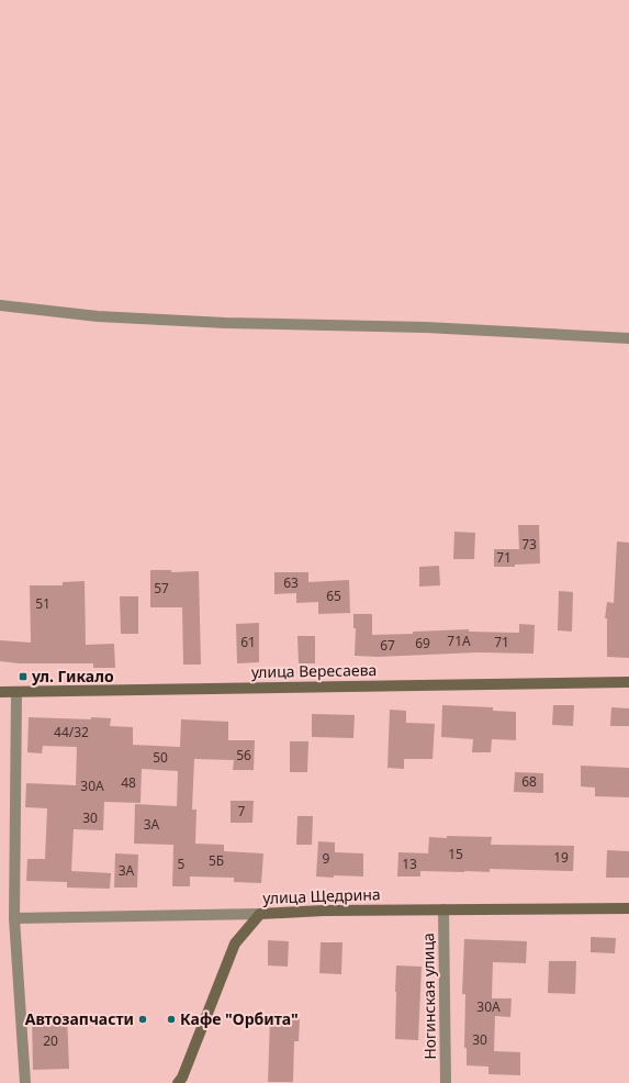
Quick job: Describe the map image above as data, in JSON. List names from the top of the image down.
{
  "streets": {
    "main road": ["улица Вересаева", "улица Щедрина"],
    "street": ["Ногинская улица"]
  },
  "crossings": [
    ["улица Щедрина", "Ногинская улица"]
  ],
  "places": {
    "transit": ["ул. Гикало"],
    "other": ["Автозапчасти", "Кафе \"Орбита\""]
  },
  "house_numbers": [
    "73",
    "71",
    "63",
    "57",
    "65",
    "51",
    "71А",
    "61",
    "71",
    "69",
    "67",
    "44/32",
    "56",
    "50",
    "68",
    "48",
    "30А",
    "7",
    "30",
    "3А",
    "15",
    "19",
    "9",
    "5Б",
    "5",
    "13",
    "3А",
    "30А",
    "30",
    "20"
  ]
}
